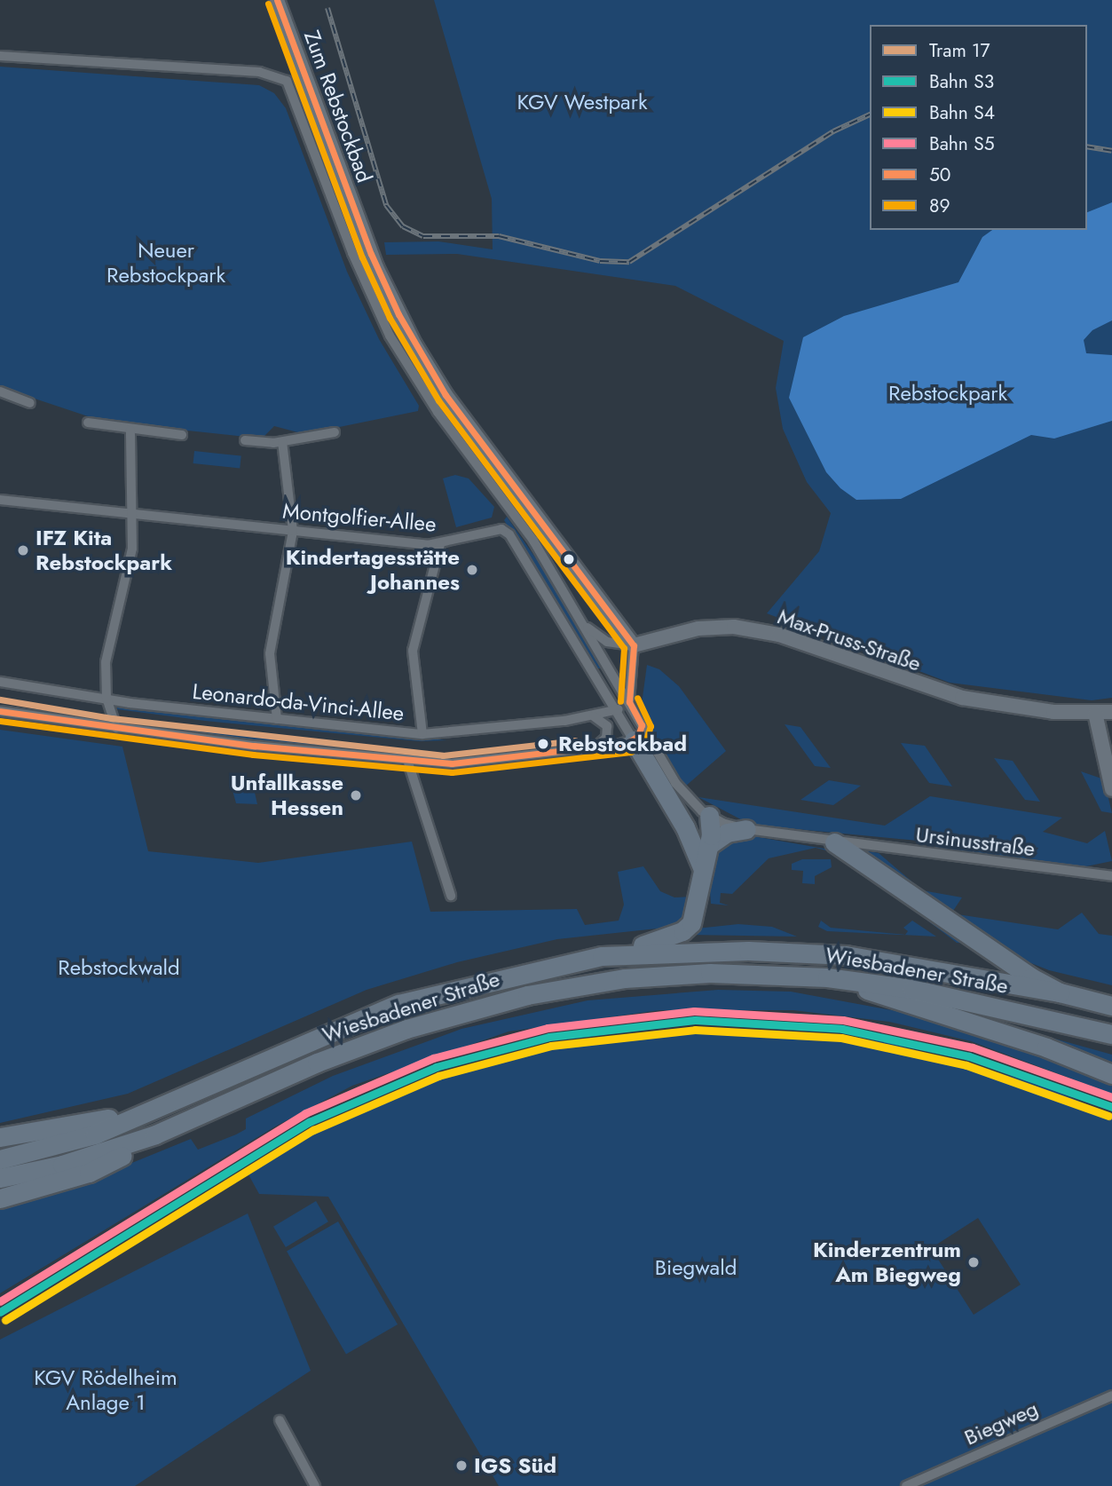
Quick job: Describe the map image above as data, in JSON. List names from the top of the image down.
{
  "streets": {
    "highway": ["Wiesbadener Straße"],
    "main road": ["Zum Rebstockbad", "Max-Pruss-Straße"],
    "street": [
      "Montgolfier-Allee",
      "Leonardo-da-Vinci-Allee",
      "Ursinusstraße",
      "Biegweg"
    ]
  },
  "crossings": [
    ["Zum Rebstockbad", "Max-Pruss-Straße"],
    ["Montgolfier-Allee", "Leonardo-da-Vinci-Allee"]
  ],
  "parks": [
    "KGV Westpark",
    "Neuer Rebstockpark",
    "Rebstockpark",
    "Rebstockwald",
    "Biegwald",
    "KGV Rödelheim Anlage 1"
  ],
  "places": [
    "IFZ Kita Rebstockpark",
    "Kindertagesstätte Johannes",
    "Rebstockbad",
    "Unfallkasse Hessen",
    "Kinderzentrum Am Biegweg",
    "IGS Süd"
  ],
  "lines": [
    "transit line 50",
    "transit line 89",
    "tram line 17",
    "rail line S5",
    "rail line S3",
    "rail line S4"
  ],
  "legend": [
    "Tram 17",
    "Bahn S3",
    "Bahn S4",
    "Bahn S5",
    "50",
    "89"
  ]
}
